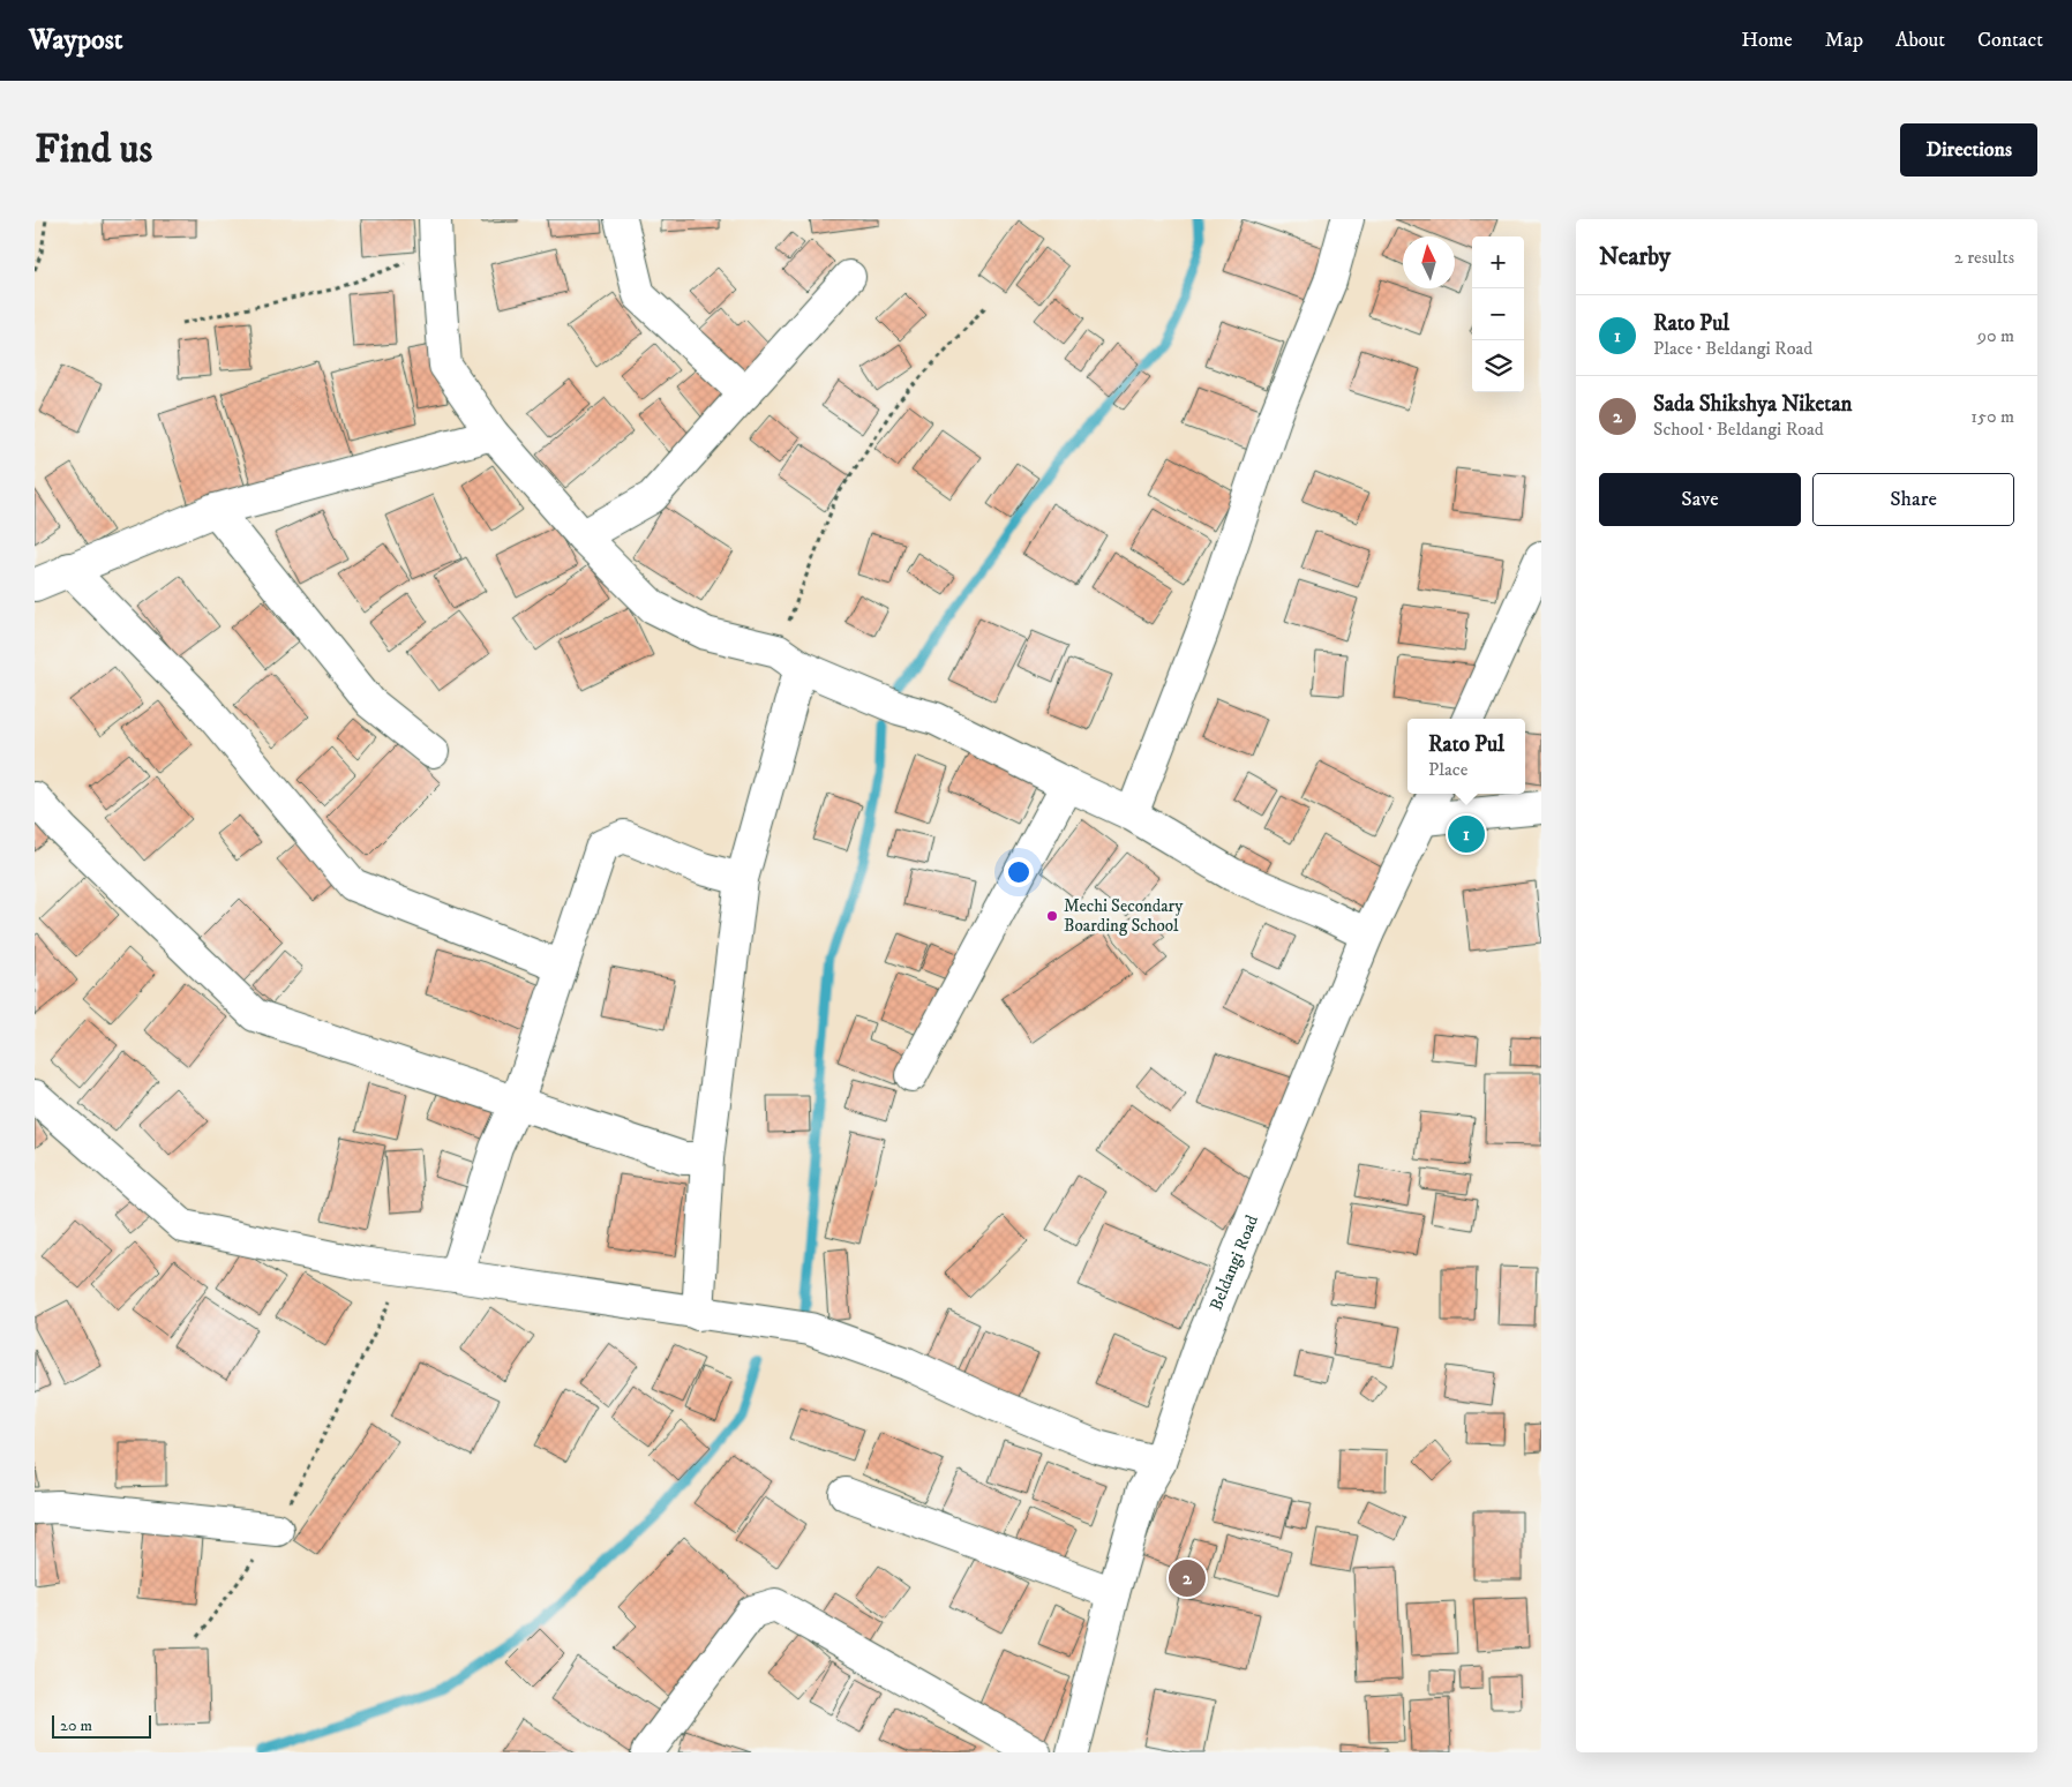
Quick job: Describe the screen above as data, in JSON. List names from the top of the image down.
{
  "streets": {
    "street": ["Beldangi Road"]
  },
  "places": ["Mechi Secondary Boarding School"],
  "scale_bar": "20 m",
  "north": "top",
  "page": {
    "header": "Waypost",
    "nav": [
      "Home",
      "Map",
      "About",
      "Contact"
    ],
    "buttons": [
      "Directions",
      ["Save", "Share"]
    ],
    "title": "Find us",
    "heading": ["Nearby", "2 results"],
    "map_buttons": ["+", "−"],
    "list": [
      {
        "mark": "1",
        "name": "Rato Pul",
        "note": "Place · Beldangi Road",
        "value": "90 m"
      },
      {
        "mark": "2",
        "name": "Sada Shikshya Niketan",
        "note": "School · Beldangi Road",
        "value": "150 m"
      }
    ],
    "popup": ["Rato Pul", "Place"],
    "pins": ["1", "2"],
    "scale": "20 m"
  }
}
